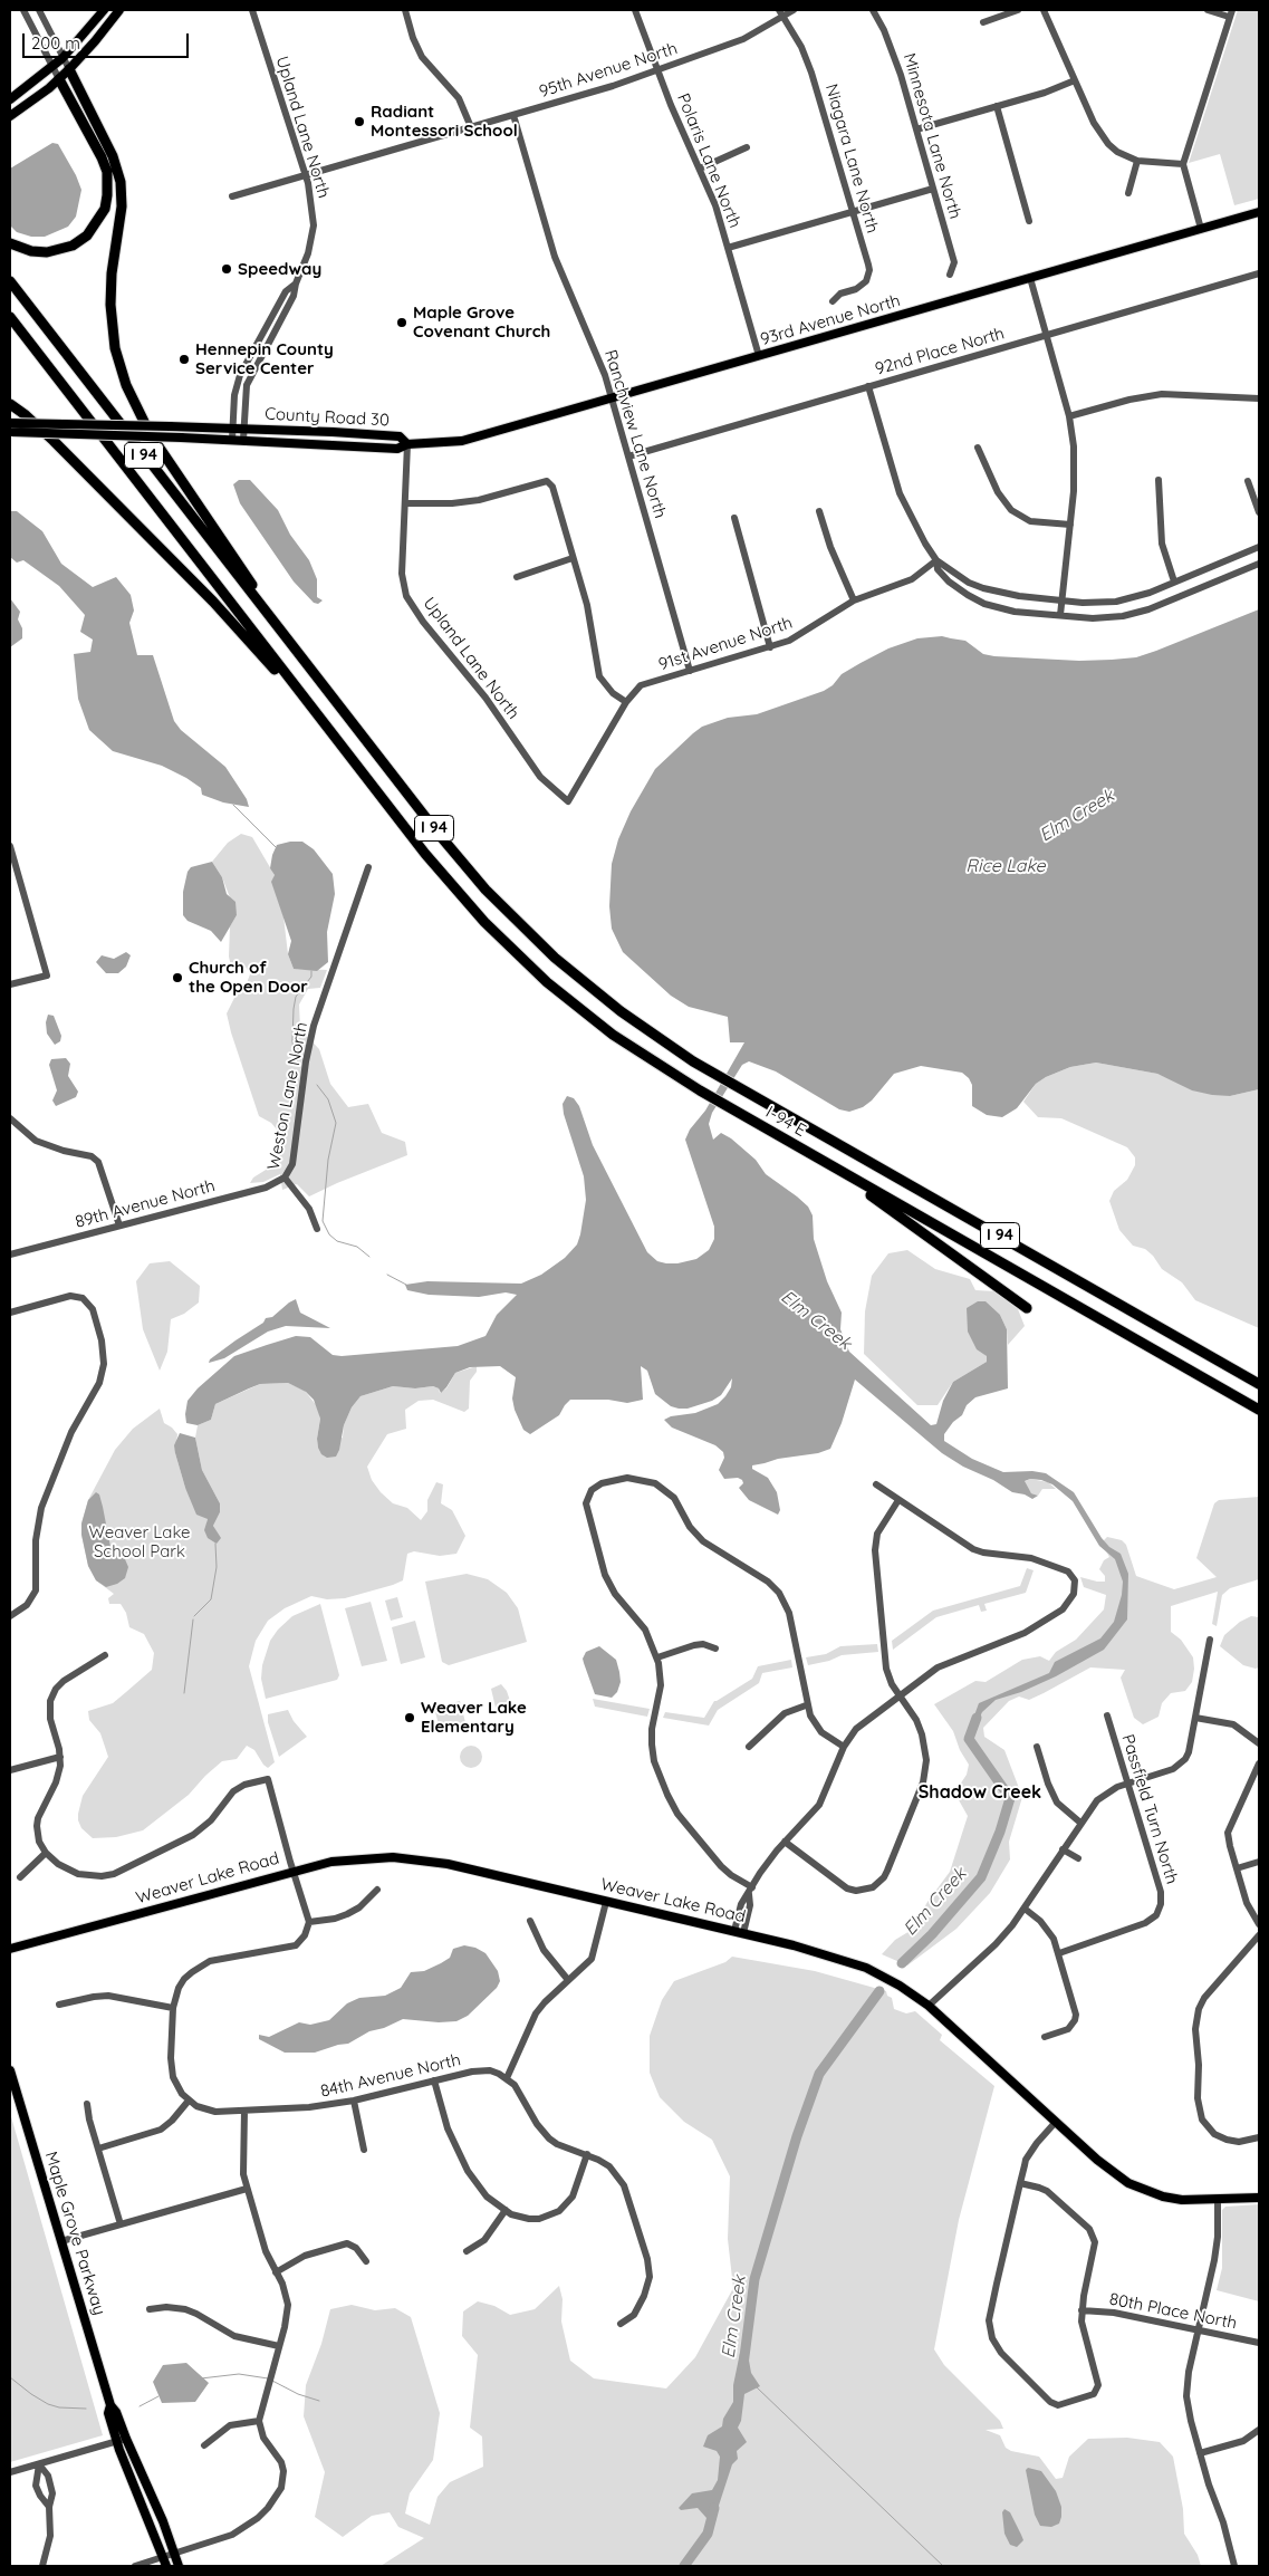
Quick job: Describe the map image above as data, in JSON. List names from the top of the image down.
{
  "streets": {
    "highway": ["I 94", "I-94 E"],
    "main road": [
      "93rd Avenue North",
      "County Road 30",
      "Weaver Lake Road",
      "Maple Grove Parkway"
    ],
    "street": [
      "95th Avenue North",
      "Upland Lane North",
      "Minnesota Lane North",
      "Niagara Lane North",
      "Polaris Lane North",
      "92nd Place North",
      "Ranchview Lane North",
      "91st Avenue North",
      "Weston Lane North",
      "89th Avenue North",
      "Passfield Turn North",
      "84th Avenue North",
      "80th Place North"
    ]
  },
  "crossings": [
    ["95th Avenue North", "Upland Lane North"],
    ["95th Avenue North", "Niagara Lane North"],
    ["95th Avenue North", "Polaris Lane North"],
    ["95th Avenue North", "Ranchview Lane North"],
    ["Upland Lane North", "93rd Avenue North"],
    ["Upland Lane North", "County Road 30"],
    ["Upland Lane North", "91st Avenue North"],
    ["Polaris Lane North", "93rd Avenue North"],
    ["93rd Avenue North", "County Road 30"],
    ["93rd Avenue North", "Ranchview Lane North"],
    ["92nd Place North", "Ranchview Lane North"],
    ["Ranchview Lane North", "91st Avenue North"],
    ["I 94", "I-94 E"],
    ["Weston Lane North", "89th Avenue North"]
  ],
  "districts": ["Shadow Creek"],
  "water": ["Elm Creek", "Rice Lake"],
  "parks": ["Weaver Lake School Park"],
  "places": [
    "Radiant Montessori School",
    "Speedway",
    "Maple Grove Covenant Church",
    "Hennepin County Service Center",
    "Church of the Open Door",
    "Weaver Lake Elementary"
  ],
  "scale_bar": "200 m"
}
